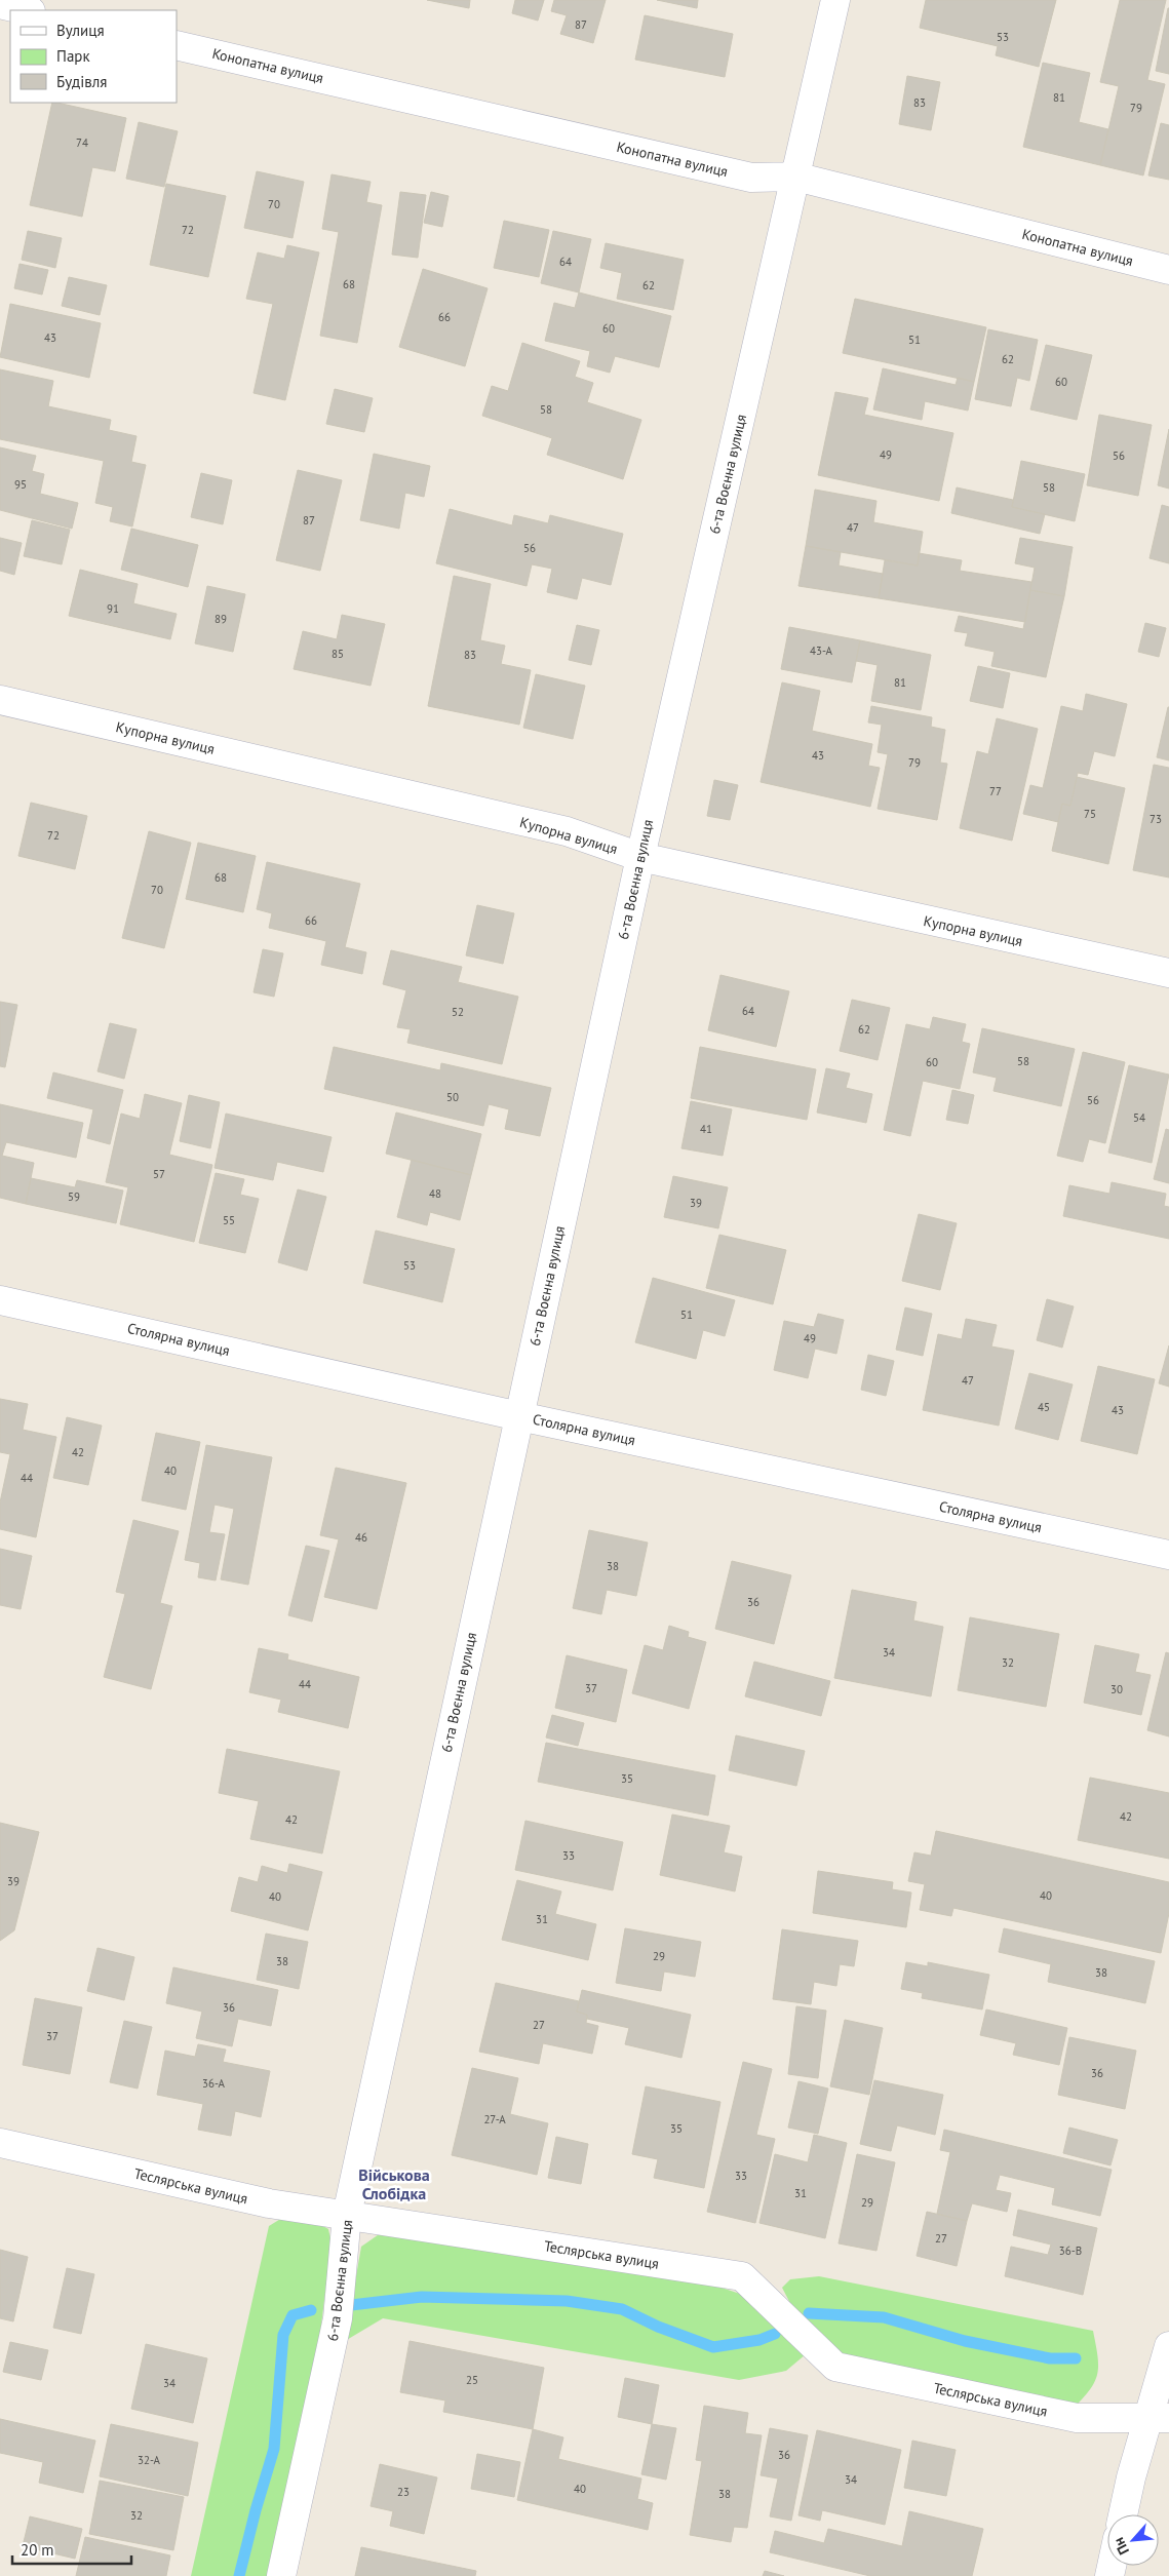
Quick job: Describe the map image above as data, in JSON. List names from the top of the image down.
{
  "streets": {
    "street": [
      "Конопатна вулиця",
      "6-та Воєнна вулиця",
      "Купорна вулиця",
      "Столярна вулиця",
      "Теслярська вулиця"
    ]
  },
  "crossings": [
    ["Конопатна вулиця", "6-та Воєнна вулиця"],
    ["6-та Воєнна вулиця", "Купорна вулиця"],
    ["6-та Воєнна вулиця", "Столярна вулиця"],
    ["6-та Воєнна вулиця", "Теслярська вулиця"]
  ],
  "districts": ["Військова Слобідка"],
  "house_numbers": [
    "87",
    "53",
    "81",
    "83",
    "79",
    "74",
    "70",
    "72",
    "64",
    "68",
    "62",
    "66",
    "60",
    "43",
    "51",
    "62",
    "60",
    "58",
    "49",
    "56",
    "95",
    "58",
    "87",
    "47",
    "56",
    "91",
    "89",
    "43-А",
    "85",
    "83",
    "81",
    "43",
    "79",
    "77",
    "75",
    "73",
    "72",
    "68",
    "70",
    "66",
    "64",
    "52",
    "62",
    "58",
    "60",
    "50",
    "56",
    "54",
    "41",
    "57",
    "48",
    "59",
    "39",
    "55",
    "53",
    "51",
    "49",
    "47",
    "45",
    "43",
    "42",
    "40",
    "44",
    "46",
    "38",
    "36",
    "34",
    "32",
    "44",
    "37",
    "30",
    "35",
    "42",
    "42",
    "33",
    "39",
    "40",
    "40",
    "31",
    "29",
    "38",
    "38",
    "36",
    "27",
    "37",
    "36",
    "36-А",
    "27-А",
    "35",
    "33",
    "31",
    "29",
    "27",
    "36-В",
    "25",
    "34",
    "36",
    "32-А",
    "34",
    "40",
    "23",
    "38",
    "32"
  ],
  "legend": ["Вулиця", "Парк", "Будівля"],
  "scale_bar": "20 m",
  "north": "bottom left"
}
